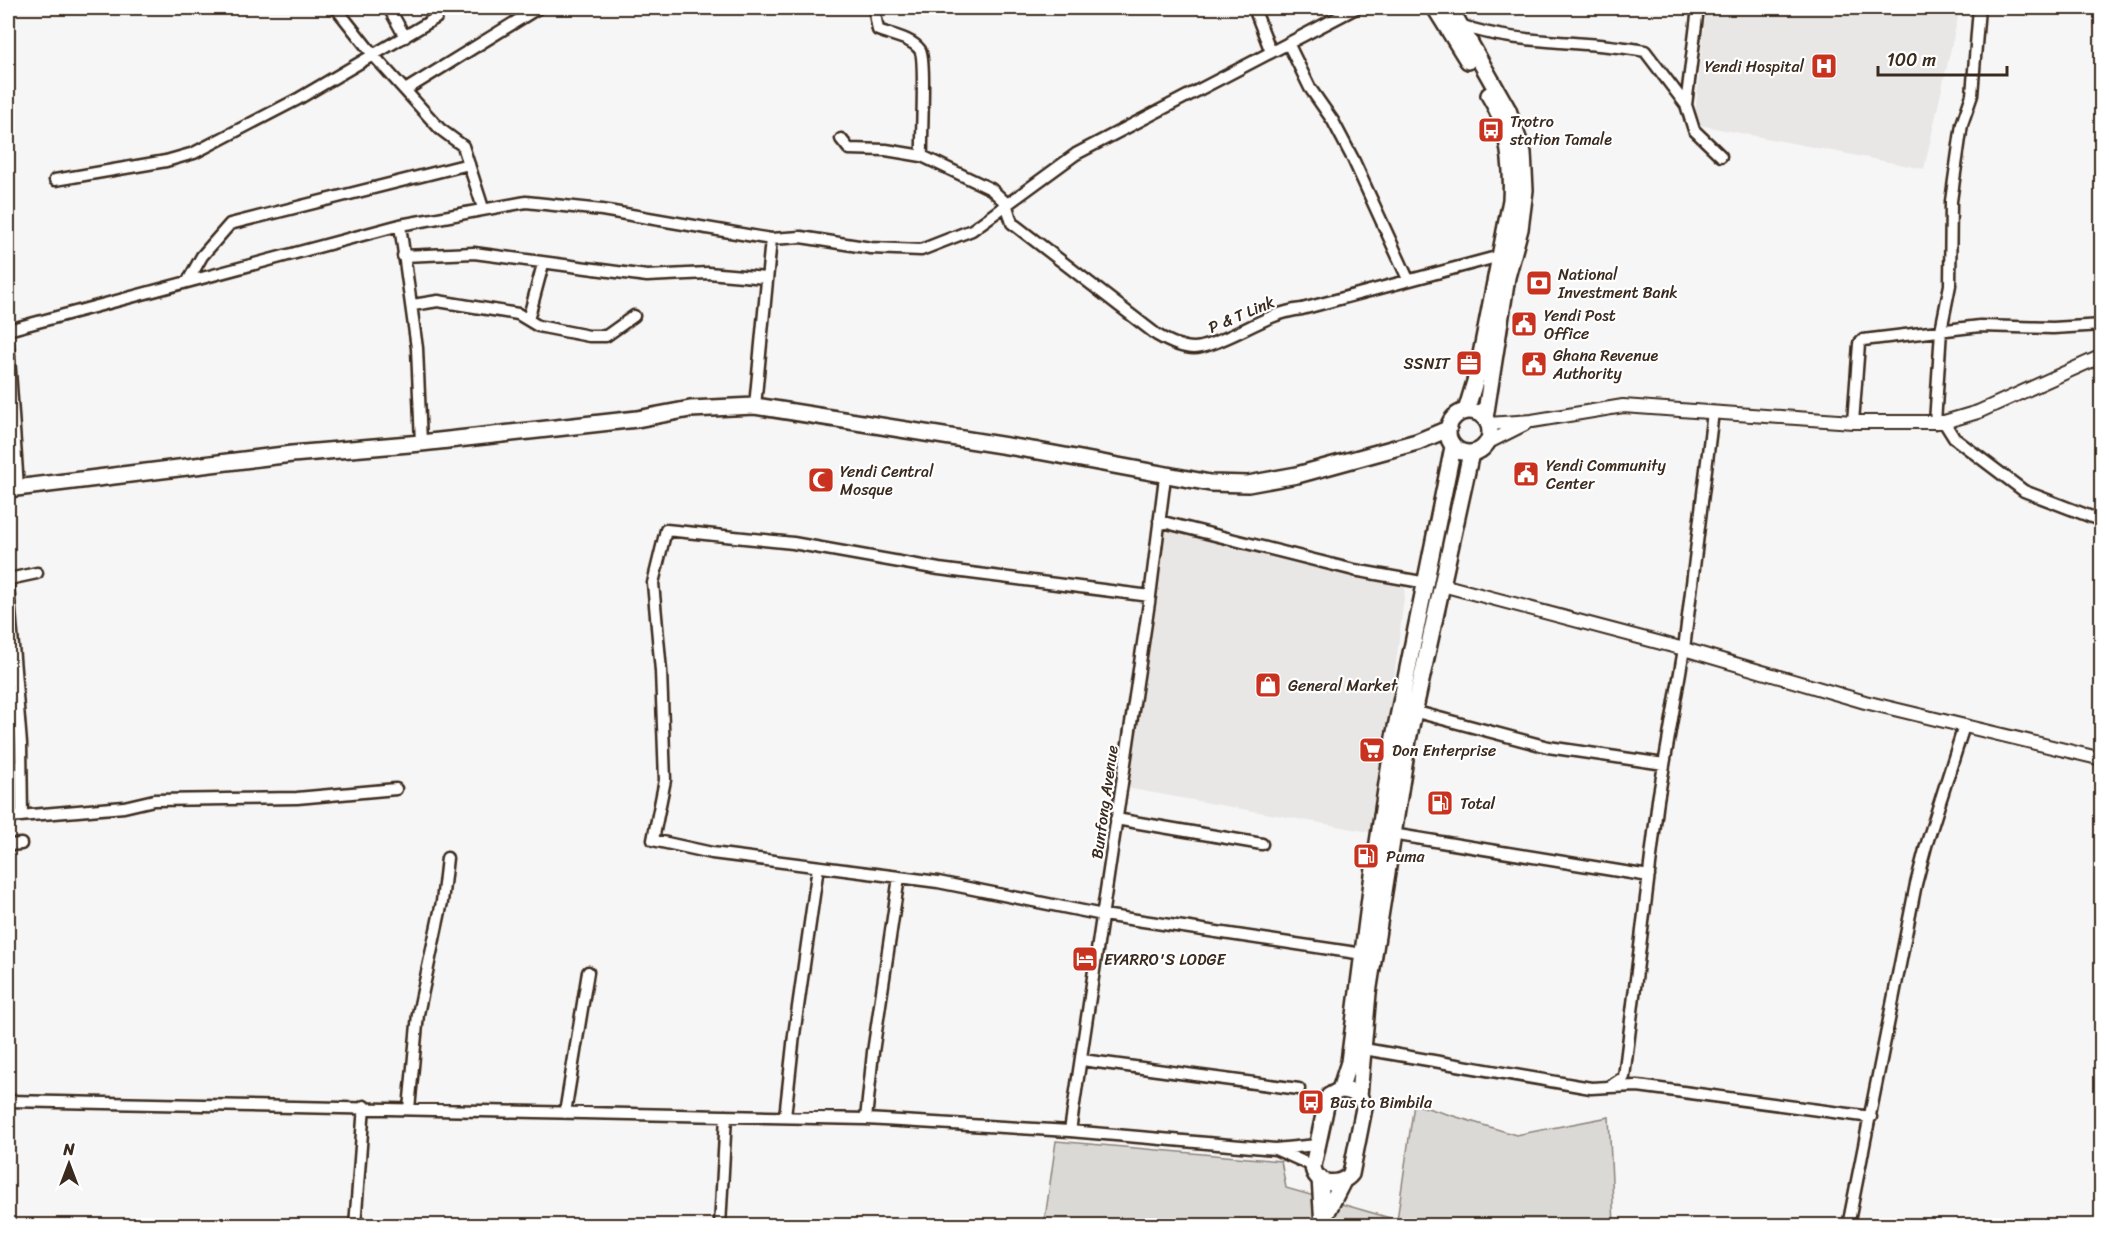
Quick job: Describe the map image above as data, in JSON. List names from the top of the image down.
{
  "streets": {
    "street": ["P & T Link", "Bunfong Avenue"]
  },
  "places": {
    "hospital": ["Yendi Hospital"],
    "bus stop": ["Trotro station Tamale", "Bus to Bimbila"],
    "bank": ["National Investment Bank"],
    "public building": ["Yendi Post Office", "Ghana Revenue Authority", "Yendi Community Center"],
    "office": ["SSNIT"],
    "mosque": ["Yendi Central Mosque"],
    "shop": ["General Market"],
    "supermarket": ["Don Enterprise"],
    "fuel station": ["Total", "Puma"],
    "hotel": ["EYARRO'S LODGE"]
  },
  "scale_bar": "100 m",
  "north": "top"
}
